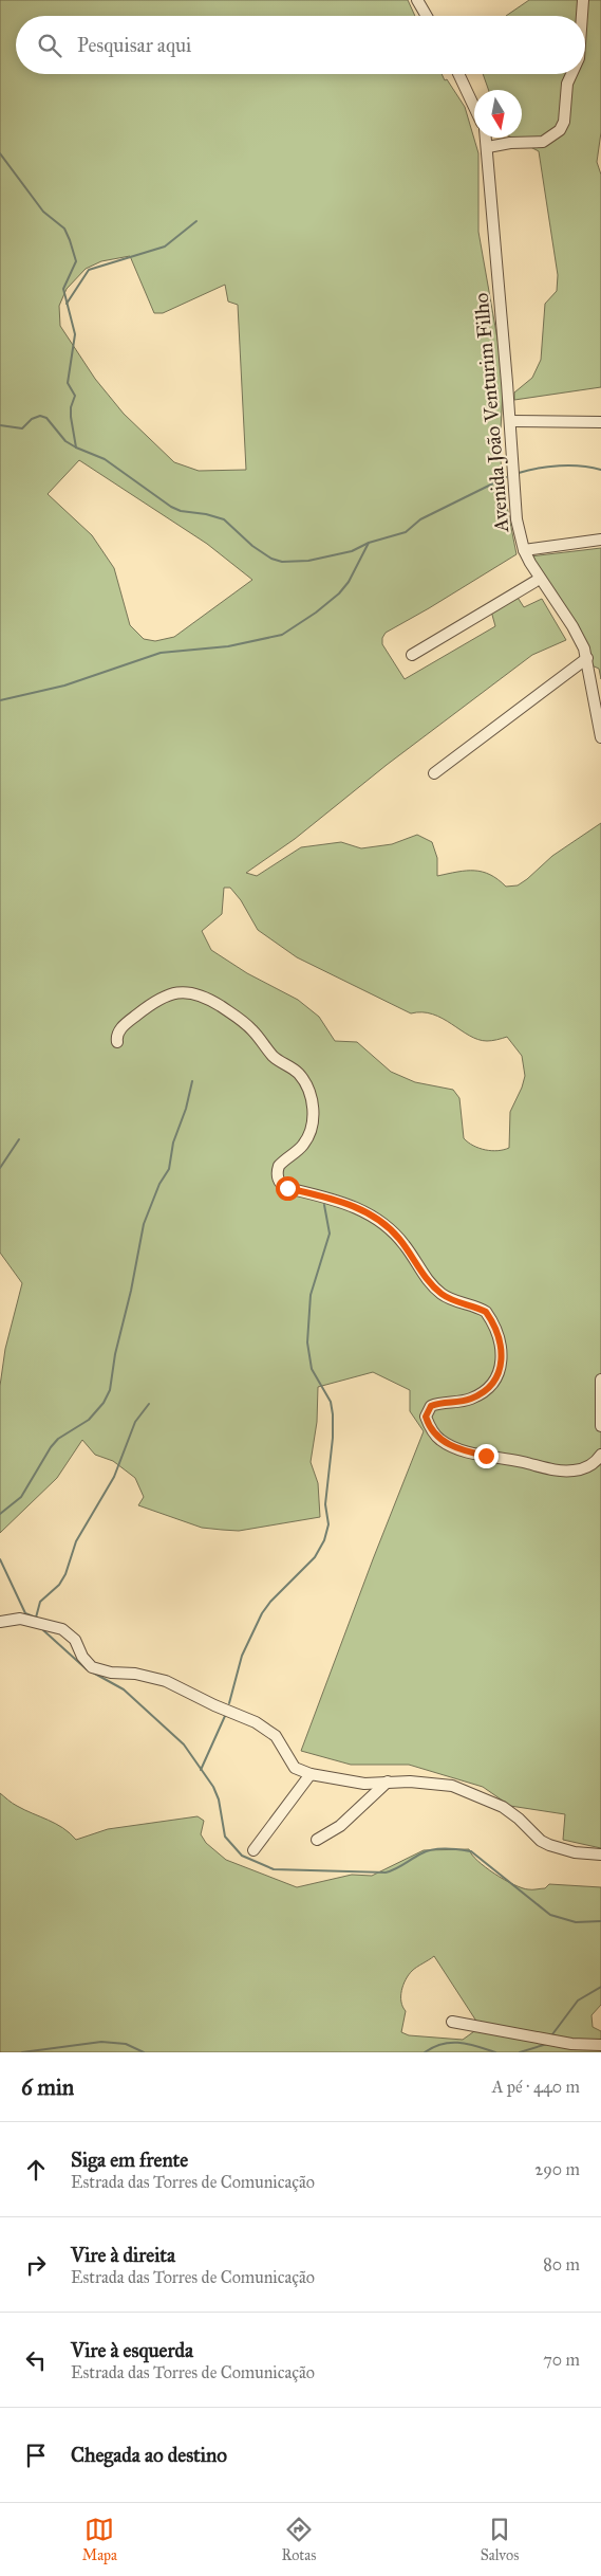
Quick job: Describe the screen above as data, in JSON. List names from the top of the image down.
{
  "streets": {
    "street": ["Avenida João Venturim Filho"]
  },
  "north": "bottom",
  "page": {
    "search": "Pesquisar aqui",
    "heading": ["6 min", "A pé · 440 m"],
    "list": [
      ["Siga em frente", "Estrada das Torres de Comunicação", "290 m"],
      ["Vire à direita", "Estrada das Torres de Comunicação", "80 m"],
      ["Vire à esquerda", "Estrada das Torres de Comunicação", "70 m"],
      "Chegada ao destino"
    ],
    "nav": ["Mapa", "Rotas", "Salvos"]
  }
}
